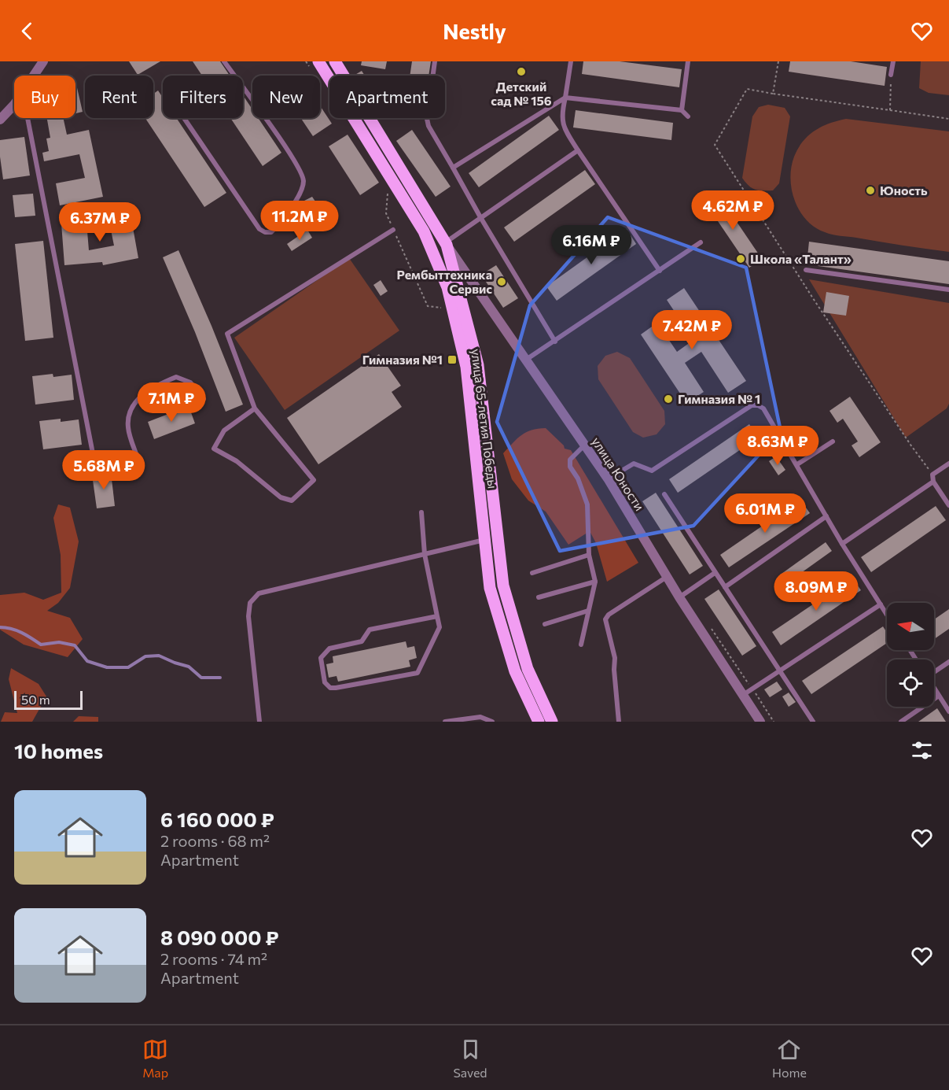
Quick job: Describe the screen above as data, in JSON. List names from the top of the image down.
{
  "streets": {
    "main road": ["улица 65-летия Победы"],
    "street": ["улица Юности"]
  },
  "crossings": [
    ["улица 65-летия Победы", "улица Юности"]
  ],
  "places": {
    "other": [
      "Детский сад № 156",
      "Юность",
      "Школа «Талант»",
      "Рембыттехника Сервис",
      "Гимназия № 1"
    ],
    "transit": ["Гимназия №1"]
  },
  "scale_bar": "50 m",
  "north": "left",
  "page": {
    "header": "Nestly",
    "chip": [
      "Buy",
      "Rent",
      "Filters",
      "New",
      "Apartment"
    ],
    "price": [
      "4.62M ₽",
      "11.2M ₽",
      "6.37M ₽",
      "6.16M ₽",
      "7.42M ₽",
      "7.1M ₽",
      "8.63M ₽",
      "5.68M ₽",
      "6.01M ₽",
      "8.09M ₽"
    ],
    "scale": "50 m",
    "heading": "10 homes",
    "list": [
      {
        "name": "6 160 000 ₽",
        "note": "2 rooms · 68 m² · Apartment"
      },
      {
        "name": "8 090 000 ₽",
        "note": "2 rooms · 74 m² · Apartment"
      }
    ],
    "tabs": ["Map", "Saved", "Home"]
  }
}
